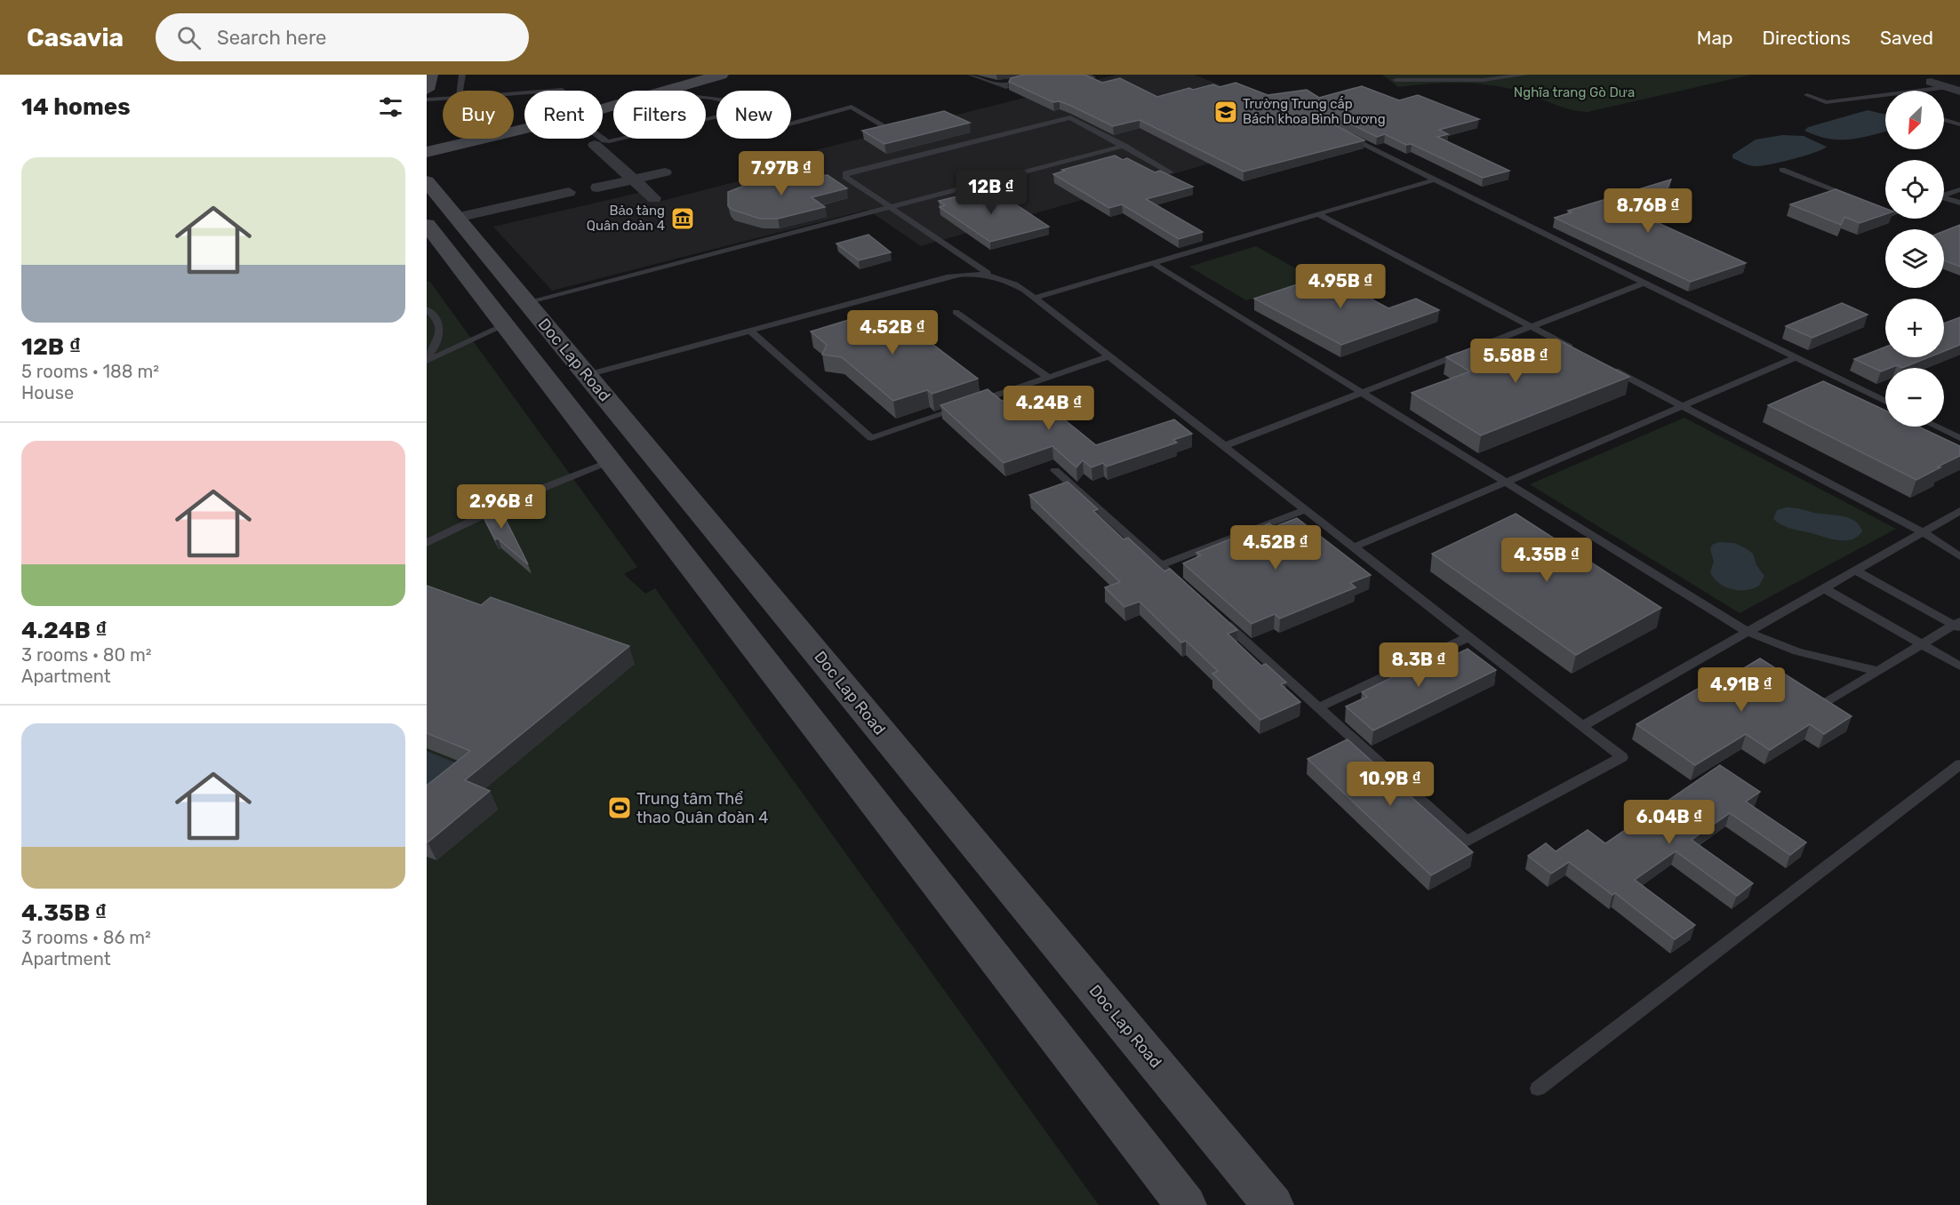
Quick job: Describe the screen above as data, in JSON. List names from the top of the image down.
{
  "streets": {
    "main road": ["Doc Lap Road"]
  },
  "parks": ["Nghĩa trang Gò Dưa"],
  "places": {
    "school or university": ["Trường Trung cấp Bách khoa Bình Dương"],
    "museum": ["Bảo tàng Quân đoàn 4"],
    "sports": ["Trung tâm Thể thao Quân đoàn 4"]
  },
  "north": "bottom left",
  "page": {
    "header": "Casavia",
    "search": "Search here",
    "nav": ["Map", "Directions", "Saved"],
    "heading": "14 homes",
    "map_buttons": ["+", "−"],
    "chip": [
      "Buy",
      "Rent",
      "Filters",
      "New"
    ],
    "list": [
      {
        "name": "12B ₫",
        "note": "5 rooms · 188 m² · House"
      },
      {
        "name": "4.24B ₫",
        "note": "3 rooms · 80 m² · Apartment"
      },
      {
        "name": "4.35B ₫",
        "note": "3 rooms · 86 m² · Apartment"
      }
    ],
    "price": [
      "7.97B ₫",
      "12B ₫",
      "8.76B ₫",
      "4.95B ₫",
      "4.52B ₫",
      "5.58B ₫",
      "4.24B ₫",
      "2.96B ₫",
      "4.52B ₫",
      "4.35B ₫",
      "8.3B ₫",
      "4.91B ₫",
      "10.9B ₫",
      "6.04B ₫"
    ]
  }
}
